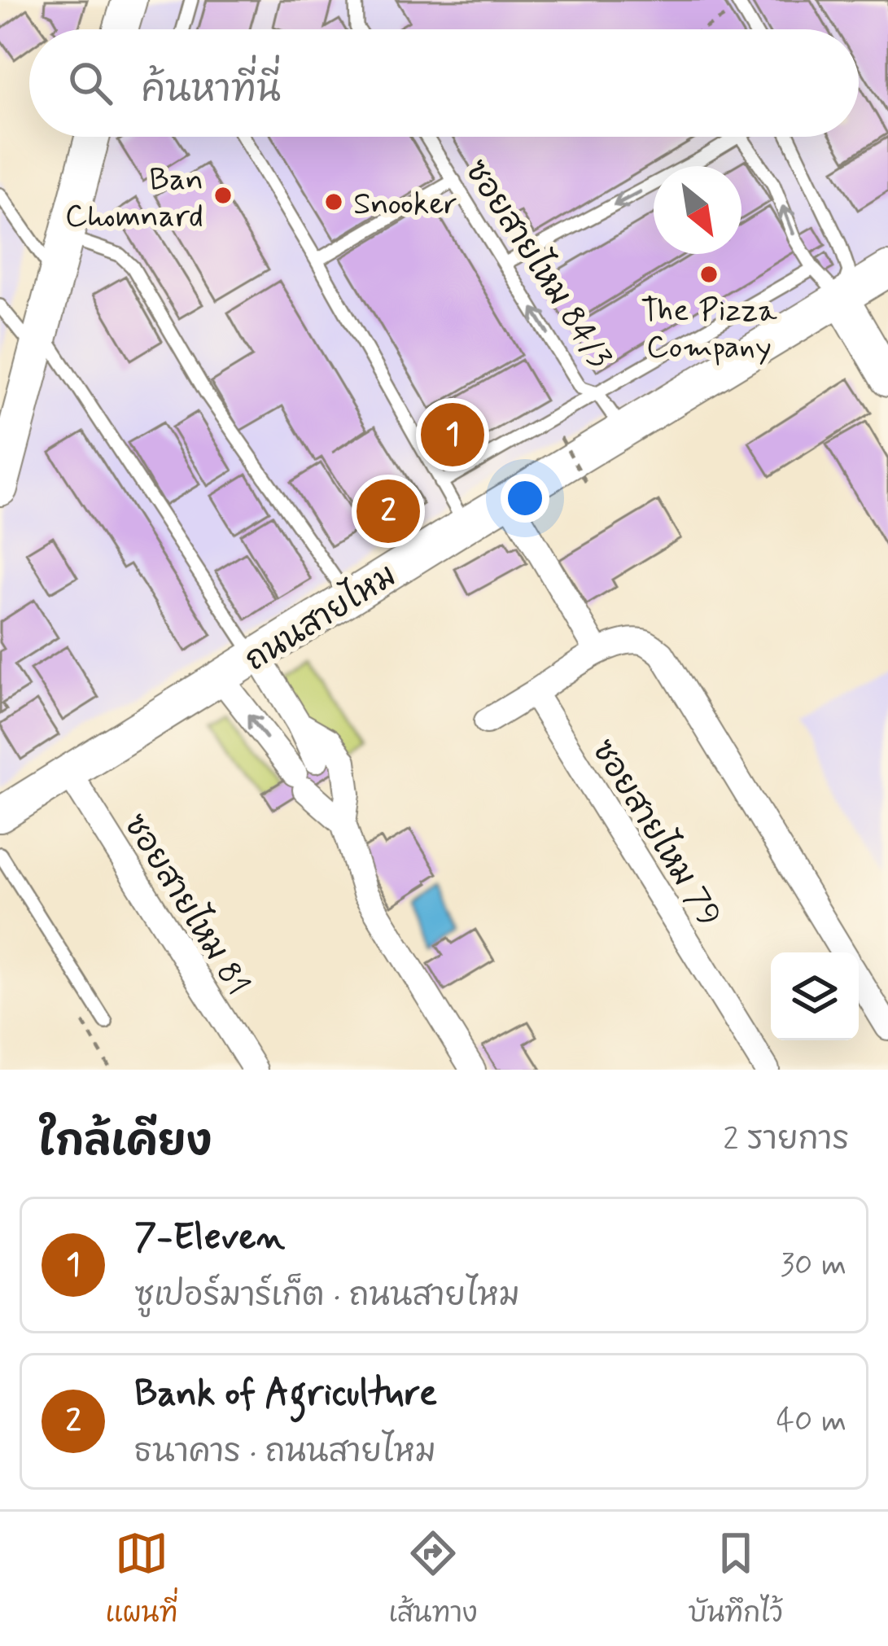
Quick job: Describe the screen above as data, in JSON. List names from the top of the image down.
{
  "streets": {
    "main road": ["ถนนสายไหม"],
    "street": ["ซอยสายไหม 79", "ซอยสายไหม 81"],
    "lane": ["ซอยสายไหม 84/3"]
  },
  "crossings": [
    ["ซอยสายไหม 84/3", "ถนนสายไหม"],
    ["ถนนสายไหม", "ซอยสายไหม 81"]
  ],
  "one_way": ["ซอยสายไหม 84/3"],
  "places": ["Ban Chomnard", "Snooker", "The Pizza Company"],
  "north": "bottom right",
  "page": {
    "search": "ค้นหาที่นี่",
    "pins": ["1", "2"],
    "heading": ["ใกล้เคียง", "2 รายการ"],
    "list": [
      {
        "mark": "1",
        "name": "7-Eleven",
        "note": "ซูเปอร์มาร์เก็ต · ถนนสายไหม",
        "value": "30 m"
      },
      {
        "mark": "2",
        "name": "Bank of Agriculture",
        "note": "ธนาคาร · ถนนสายไหม",
        "value": "40 m"
      }
    ],
    "nav": ["แผนที่", "เส้นทาง", "บันทึกไว้"]
  }
}
